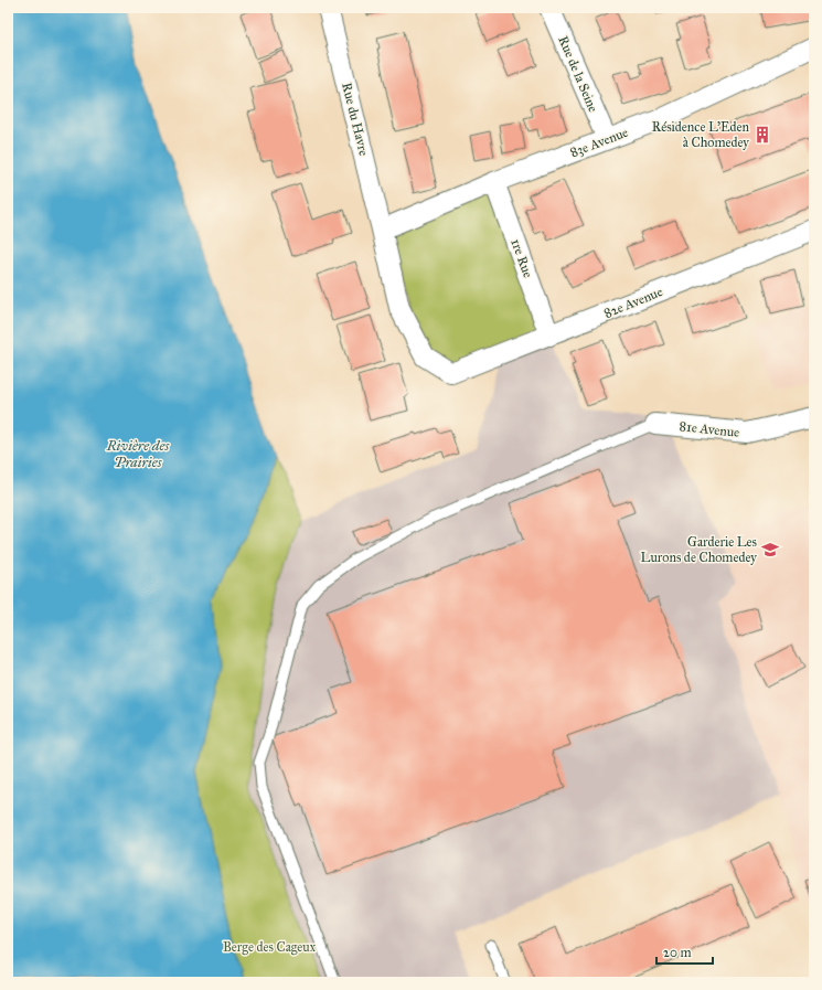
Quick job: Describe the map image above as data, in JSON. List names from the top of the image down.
{
  "streets": {
    "street": [
      "Rue de la Seine",
      "Rue du Havre",
      "83e Avenue",
      "1re Rue",
      "82e Avenue",
      "81e Avenue"
    ]
  },
  "crossings": [
    ["Rue de la Seine", "83e Avenue"],
    ["Rue du Havre", "83e Avenue"],
    ["Rue du Havre", "82e Avenue"],
    ["83e Avenue", "1re Rue"],
    ["1re Rue", "82e Avenue"]
  ],
  "water": ["Rivière des Prairies"],
  "parks": ["Berge des Cageux"],
  "places": {
    "building": ["Résidence L'Eden à Chomedey"],
    "school or university": ["Garderie Les Lurons de Chomedey"]
  },
  "scale_bar": "20 m"
}
